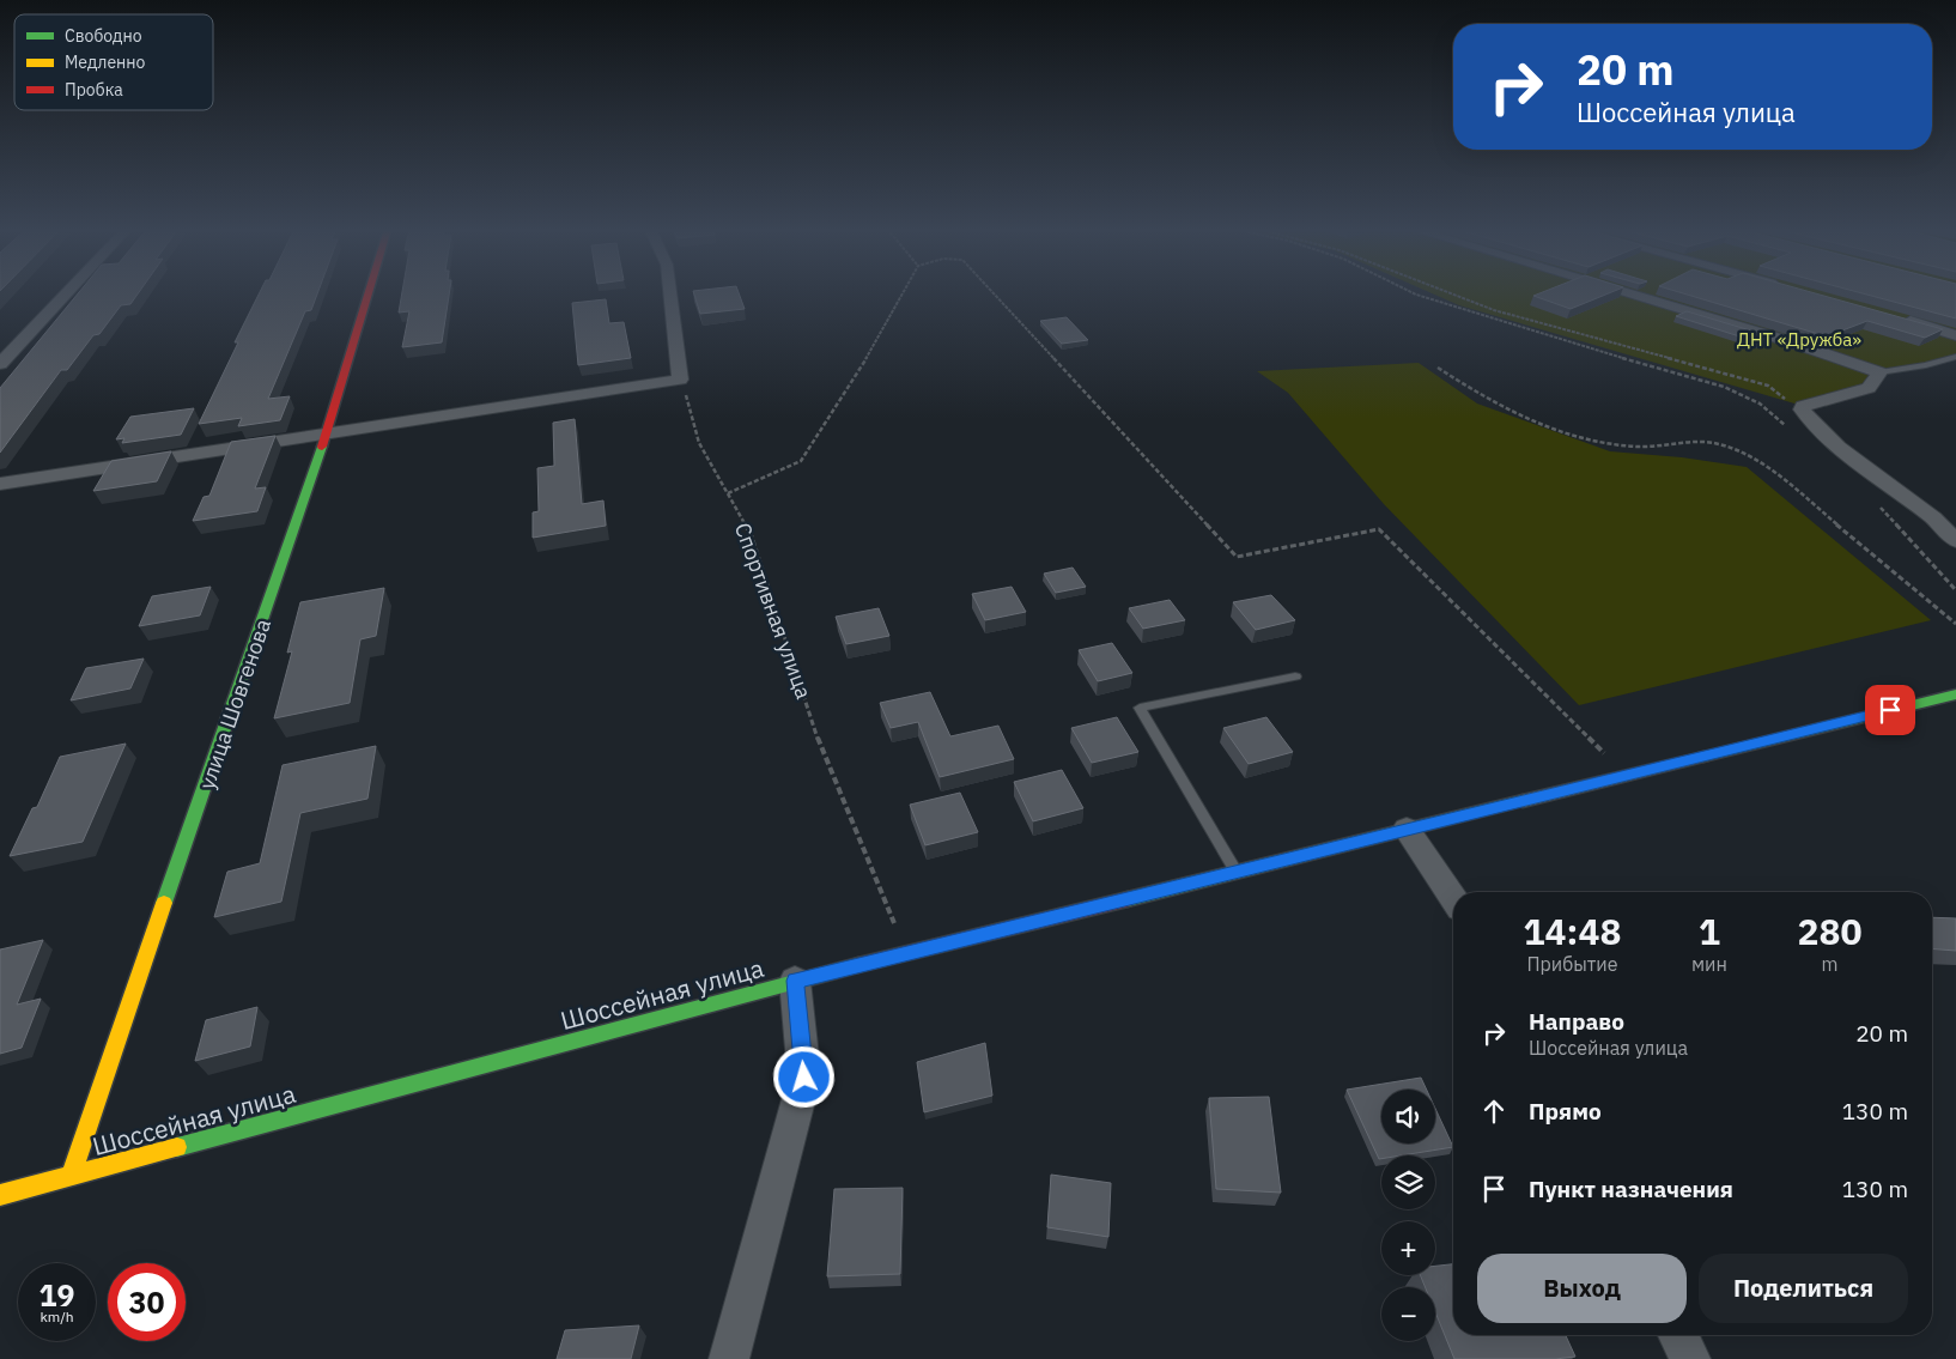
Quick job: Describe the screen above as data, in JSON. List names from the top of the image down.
{
  "streets": {
    "street": ["улица Шовгенова", "Шоссейная улица"],
    "path": ["Спортивная улица"]
  },
  "crossings": [
    ["Спортивная улица", "Шоссейная улица"],
    ["улица Шовгенова", "Шоссейная улица"]
  ],
  "parks": ["ДНТ «Дружба»"],
  "legend": ["Свободно", "Медленно", "Пробка"],
  "page": {
    "turn": ["20 m", "Шоссейная улица"],
    "eta": [
      "14:48",
      "Прибытие",
      "1",
      "мин",
      "280",
      "m"
    ],
    "list": [
      {
        "name": "Направо",
        "note": "Шоссейная улица",
        "value": "20 m"
      },
      {
        "name": "Прямо",
        "value": "130 m"
      },
      {
        "name": "Пункт назначения",
        "value": "130 m"
      }
    ],
    "map_buttons": ["+", "−"],
    "buttons": ["Выход", "Поделиться"],
    "speed": "19 km/h",
    "limit": "30"
  }
}
